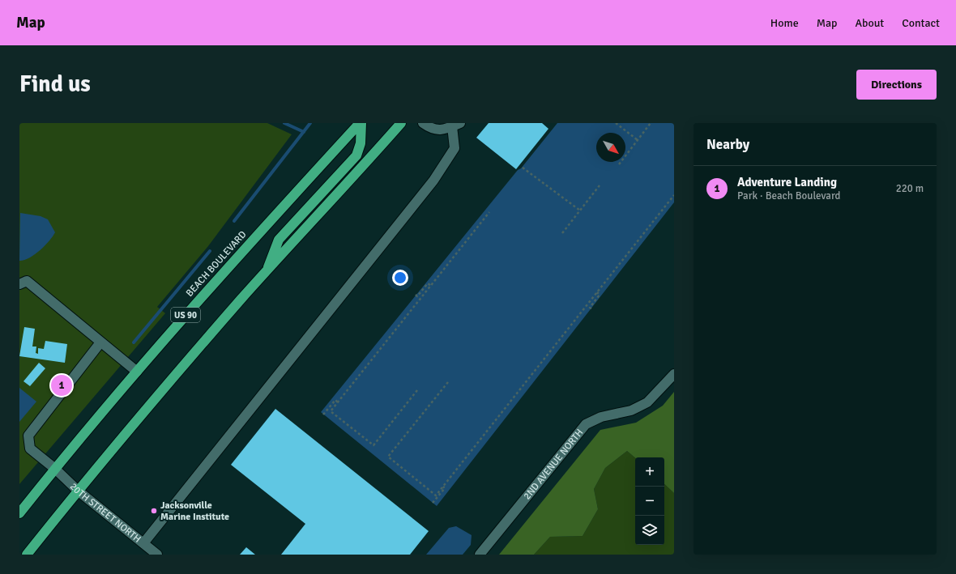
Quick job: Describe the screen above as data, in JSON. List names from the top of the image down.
{
  "streets": {
    "highway": ["BEACH BOULEVARD", "US 90"],
    "street": ["2ND AVENUE NORTH", "20TH STREET NORTH"]
  },
  "crossings": [
    ["BEACH BOULEVARD", "20TH STREET NORTH"]
  ],
  "places": ["Jacksonville Marine Institute"],
  "north": "bottom right",
  "page": {
    "header": "Map",
    "nav": [
      "Home",
      "Map",
      "About",
      "Contact"
    ],
    "buttons": "Directions",
    "title": "Find us",
    "heading": "Nearby",
    "list": [
      {
        "mark": "1",
        "name": "Adventure Landing",
        "note": "Park · Beach Boulevard",
        "value": "220 m"
      }
    ],
    "pins": "1",
    "map_buttons": ["+", "−"]
  }
}
